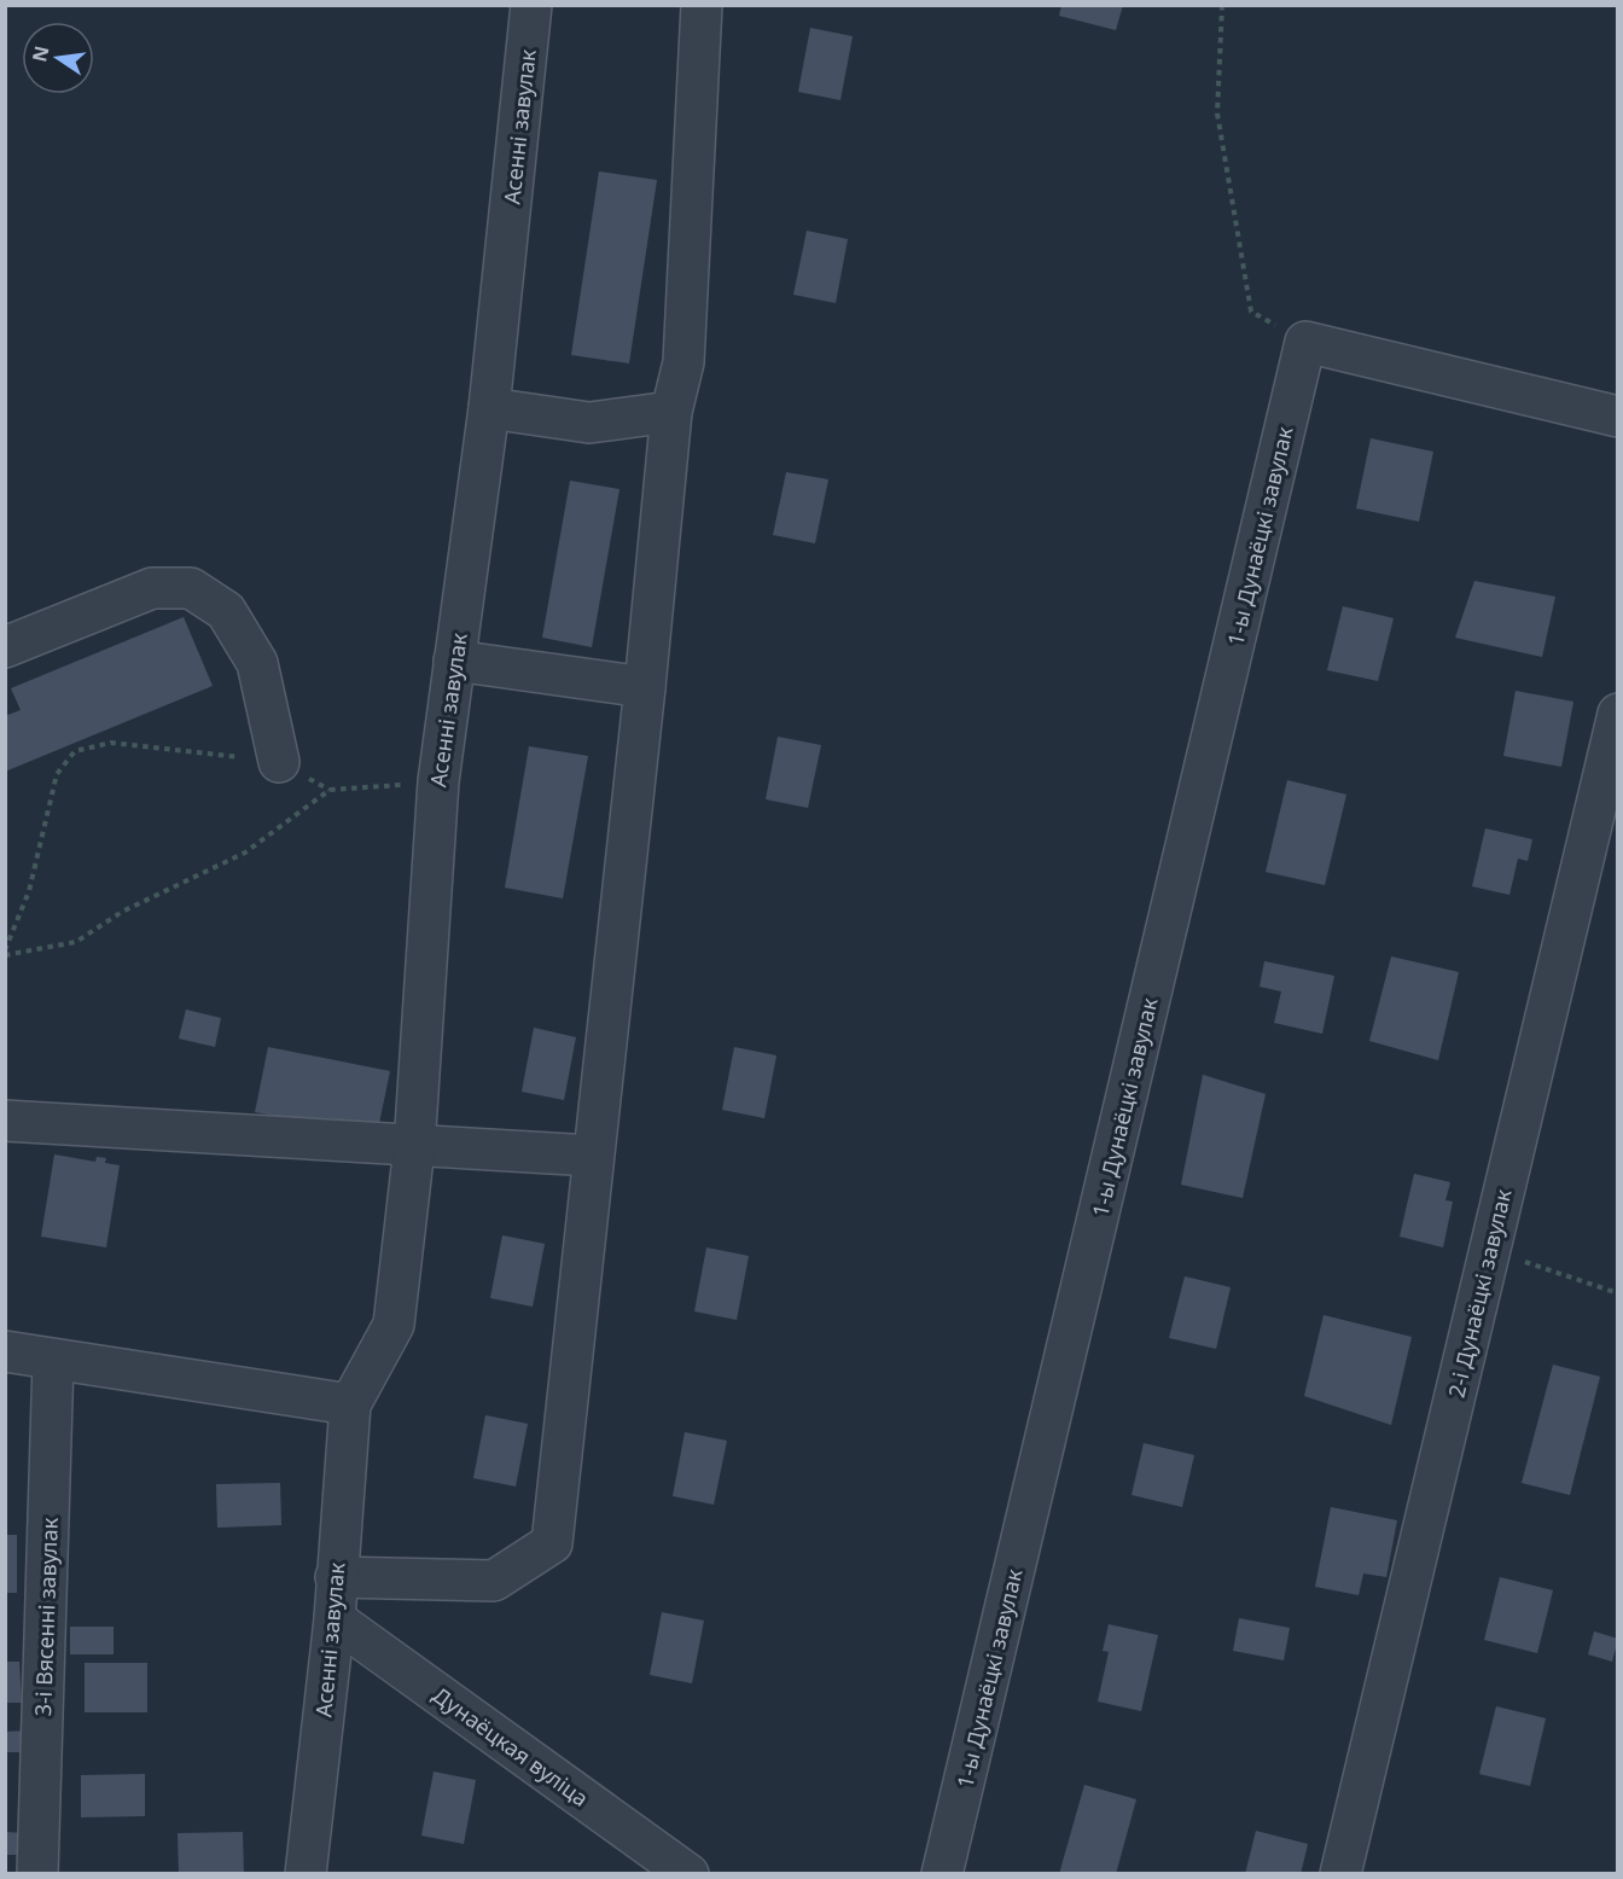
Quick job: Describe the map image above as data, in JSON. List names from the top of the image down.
{
  "streets": {
    "street": [
      "Асенні завулак",
      "1-ы Дунаёцкі завулак",
      "2-і Дунаёцкі завулак",
      "3-і Вясенні завулак",
      "Дунаёцкая вуліца"
    ]
  },
  "crossings": [
    ["Асенні завулак", "Дунаёцкая вуліца"]
  ],
  "north": "left"
}
